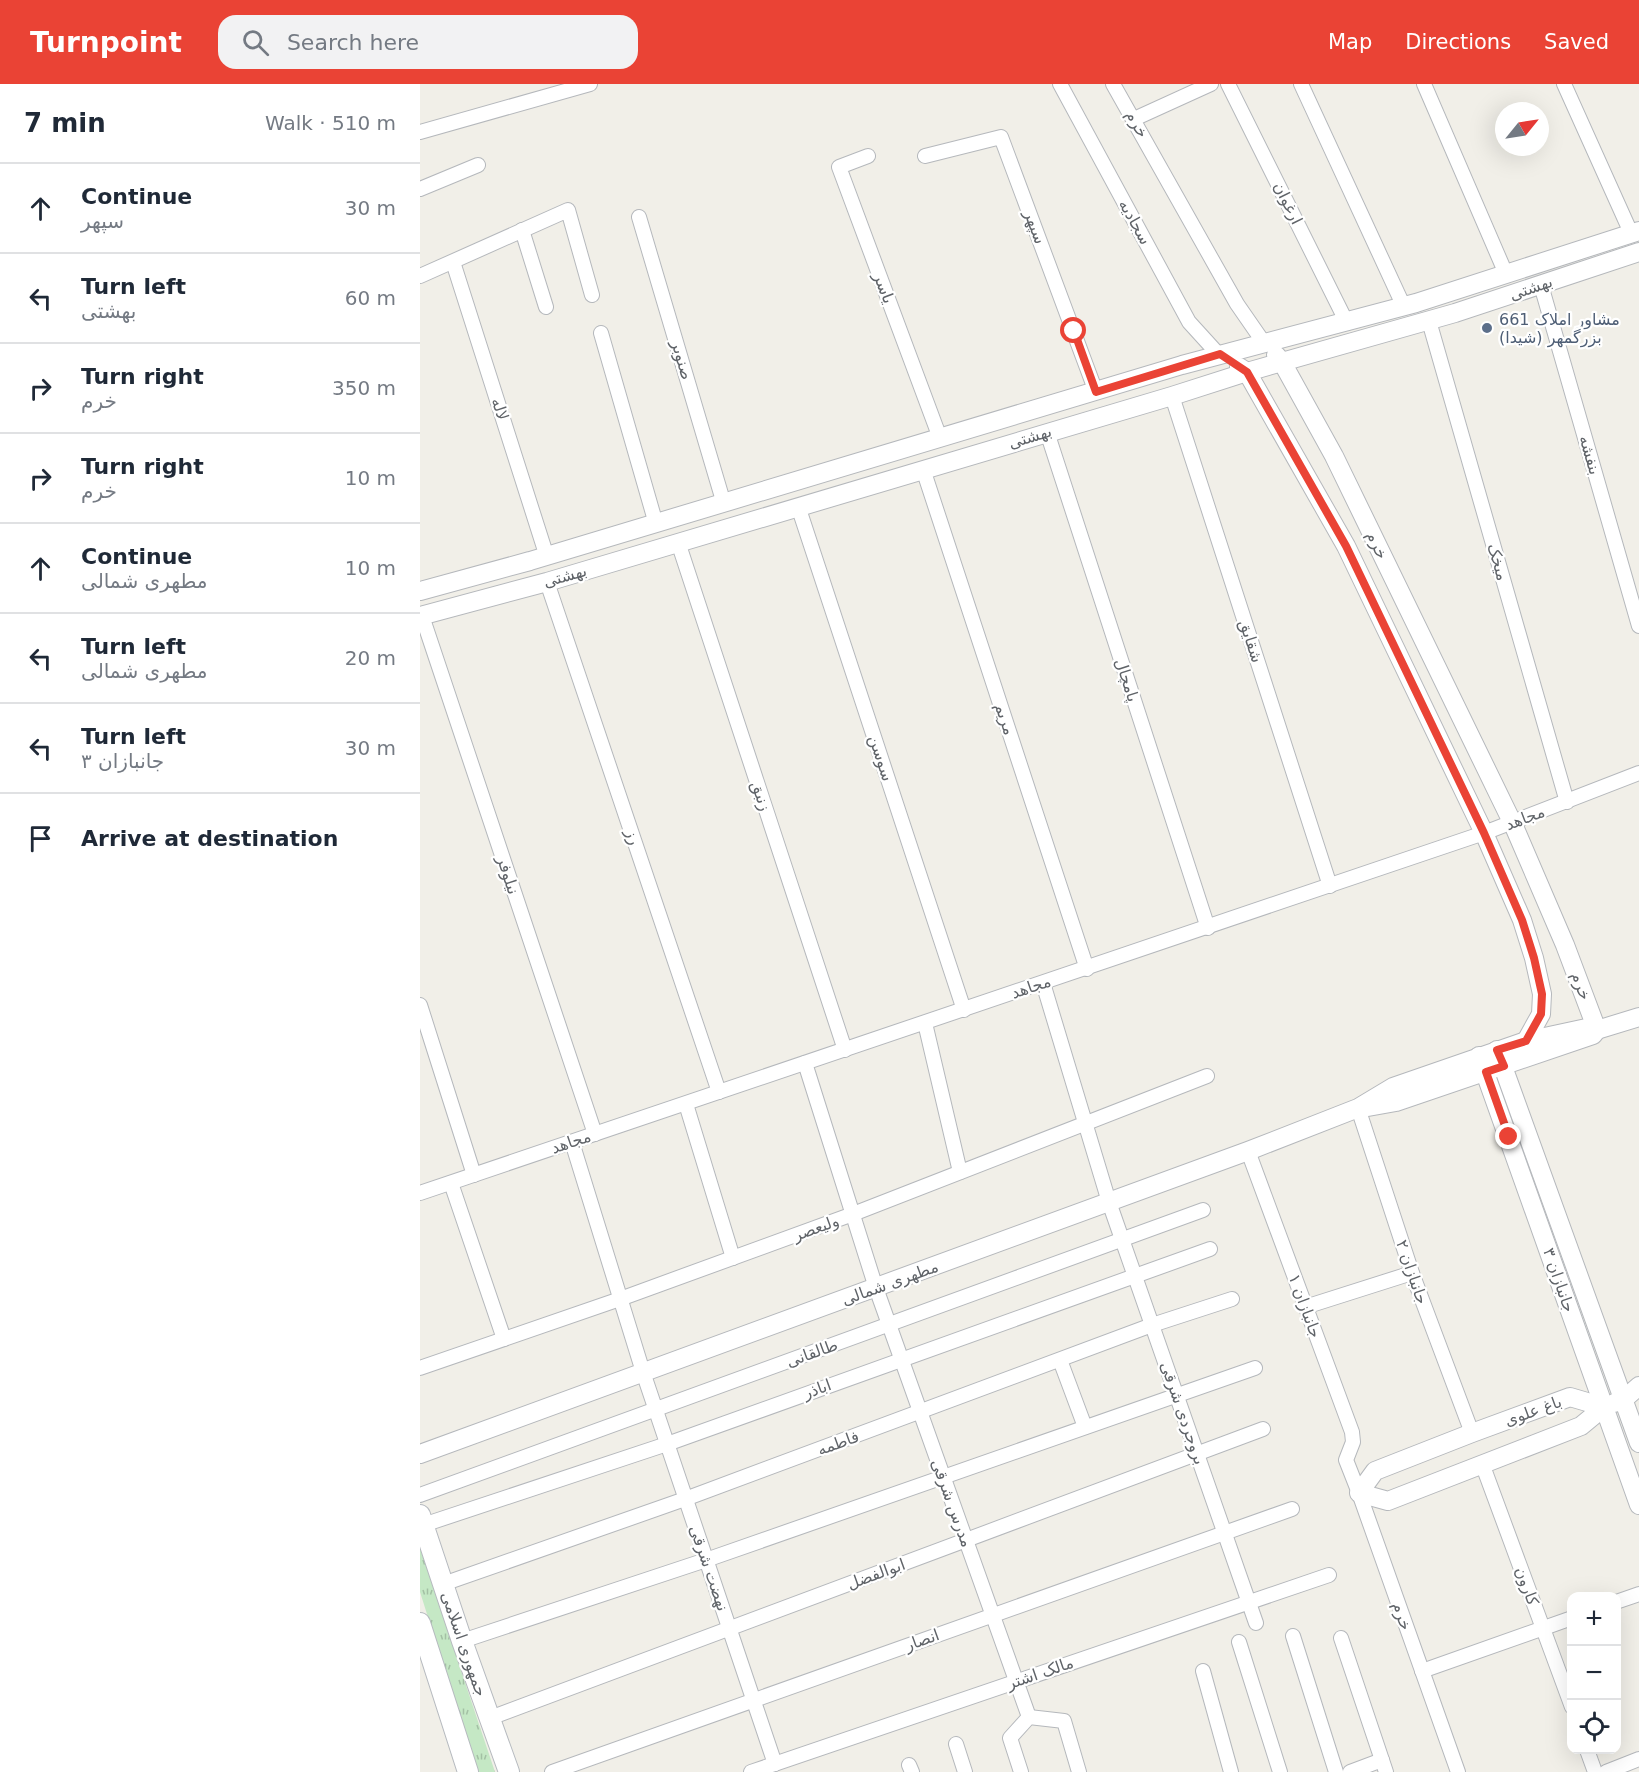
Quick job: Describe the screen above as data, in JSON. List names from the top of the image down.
{
  "streets": {
    "main road": ["جمهوری اسلامی"],
    "street": [
      "خرم",
      "ارغوان",
      "سجادیه",
      "سپهر",
      "یاسر",
      "بهشتی",
      "صنوبر",
      "لاله",
      "بنفشه",
      "میخک",
      "شقایق",
      "پامچال",
      "مریم",
      "سوسن",
      "زنبق",
      "مجاهد",
      "رز",
      "نیلوفر",
      "ولیعصر",
      "جانبازان ۲",
      "جانبازان ۳",
      "مطهری شمالی",
      "جانبازان ۱",
      "طالقانی",
      "اباذر",
      "باغ علوی",
      "بروجردی شرقی",
      "فاطمه",
      "مدرس شرقی",
      "نهضت شرقی",
      "ابوالفضل",
      "کارون",
      "انصار",
      "مالک اشتر"
    ]
  },
  "crossings": [
    ["خرم", "سجادیه"],
    ["خرم", "بهشتی"],
    ["خرم", "مجاهد"],
    ["خرم", "مطهری شمالی"],
    ["خرم", "جانبازان ۱"],
    ["خرم", "باغ علوی"],
    ["ارغوان", "بهشتی"],
    ["سجادیه", "بهشتی"],
    ["سپهر", "بهشتی"],
    ["یاسر", "بهشتی"],
    ["بهشتی", "صنوبر"],
    ["بهشتی", "لاله"],
    ["بهشتی", "بنفشه"],
    ["بهشتی", "میخک"],
    ["بهشتی", "شقایق"],
    ["بهشتی", "پامچال"],
    ["بهشتی", "مریم"],
    ["بهشتی", "سوسن"],
    ["بهشتی", "زنبق"],
    ["بهشتی", "رز"],
    ["بهشتی", "نیلوفر"],
    ["میخک", "مجاهد"],
    ["شقایق", "مجاهد"],
    ["پامچال", "مجاهد"],
    ["مریم", "مجاهد"],
    ["سوسن", "مجاهد"],
    ["زنبق", "مجاهد"],
    ["مجاهد", "رز"],
    ["مجاهد", "نیلوفر"],
    ["مجاهد", "بروجردی شرقی"],
    ["مجاهد", "مدرس شرقی"],
    ["مجاهد", "نهضت شرقی"],
    ["ولیعصر", "بروجردی شرقی"],
    ["ولیعصر", "مدرس شرقی"],
    ["ولیعصر", "نهضت شرقی"],
    ["جانبازان ۲", "مطهری شمالی"],
    ["جانبازان ۲", "باغ علوی"],
    ["جانبازان ۳", "مطهری شمالی"],
    ["جانبازان ۳", "باغ علوی"],
    ["مطهری شمالی", "جانبازان ۱"],
    ["مطهری شمالی", "بروجردی شرقی"],
    ["مطهری شمالی", "مدرس شرقی"],
    ["مطهری شمالی", "نهضت شرقی"],
    ["طالقانی", "بروجردی شرقی"],
    ["طالقانی", "مدرس شرقی"],
    ["طالقانی", "نهضت شرقی"],
    ["اباذر", "بروجردی شرقی"],
    ["اباذر", "مدرس شرقی"],
    ["اباذر", "نهضت شرقی"],
    ["اباذر", "جمهوری اسلامی"],
    ["باغ علوی", "کارون"],
    ["بروجردی شرقی", "فاطمه"],
    ["بروجردی شرقی", "ابوالفضل"],
    ["بروجردی شرقی", "انصار"],
    ["بروجردی شرقی", "مالک اشتر"],
    ["فاطمه", "مدرس شرقی"],
    ["فاطمه", "نهضت شرقی"],
    ["فاطمه", "جمهوری اسلامی"],
    ["مدرس شرقی", "ابوالفضل"],
    ["مدرس شرقی", "انصار"],
    ["مدرس شرقی", "مالک اشتر"],
    ["نهضت شرقی", "ابوالفضل"],
    ["نهضت شرقی", "انصار"],
    ["نهضت شرقی", "مالک اشتر"],
    ["ابوالفضل", "جمهوری اسلامی"]
  ],
  "places": ["مشاور املاک 661 بزرگمهر (شیدا)"],
  "north": "top right",
  "page": {
    "header": "Turnpoint",
    "search": "Search here",
    "nav": ["Map", "Directions", "Saved"],
    "heading": ["7 min", "Walk · 510 m"],
    "list": [
      ["Continue", "سپهر", "30 m"],
      ["Turn left", "بهشتی", "60 m"],
      ["Turn right", "خرم", "350 m"],
      ["Turn right", "خرم", "10 m"],
      ["Continue", "مطهری شمالی", "10 m"],
      ["Turn left", "مطهری شمالی", "20 m"],
      ["Turn left", "جانبازان ۳", "30 m"],
      "Arrive at destination"
    ],
    "map_buttons": ["+", "−"]
  }
}
